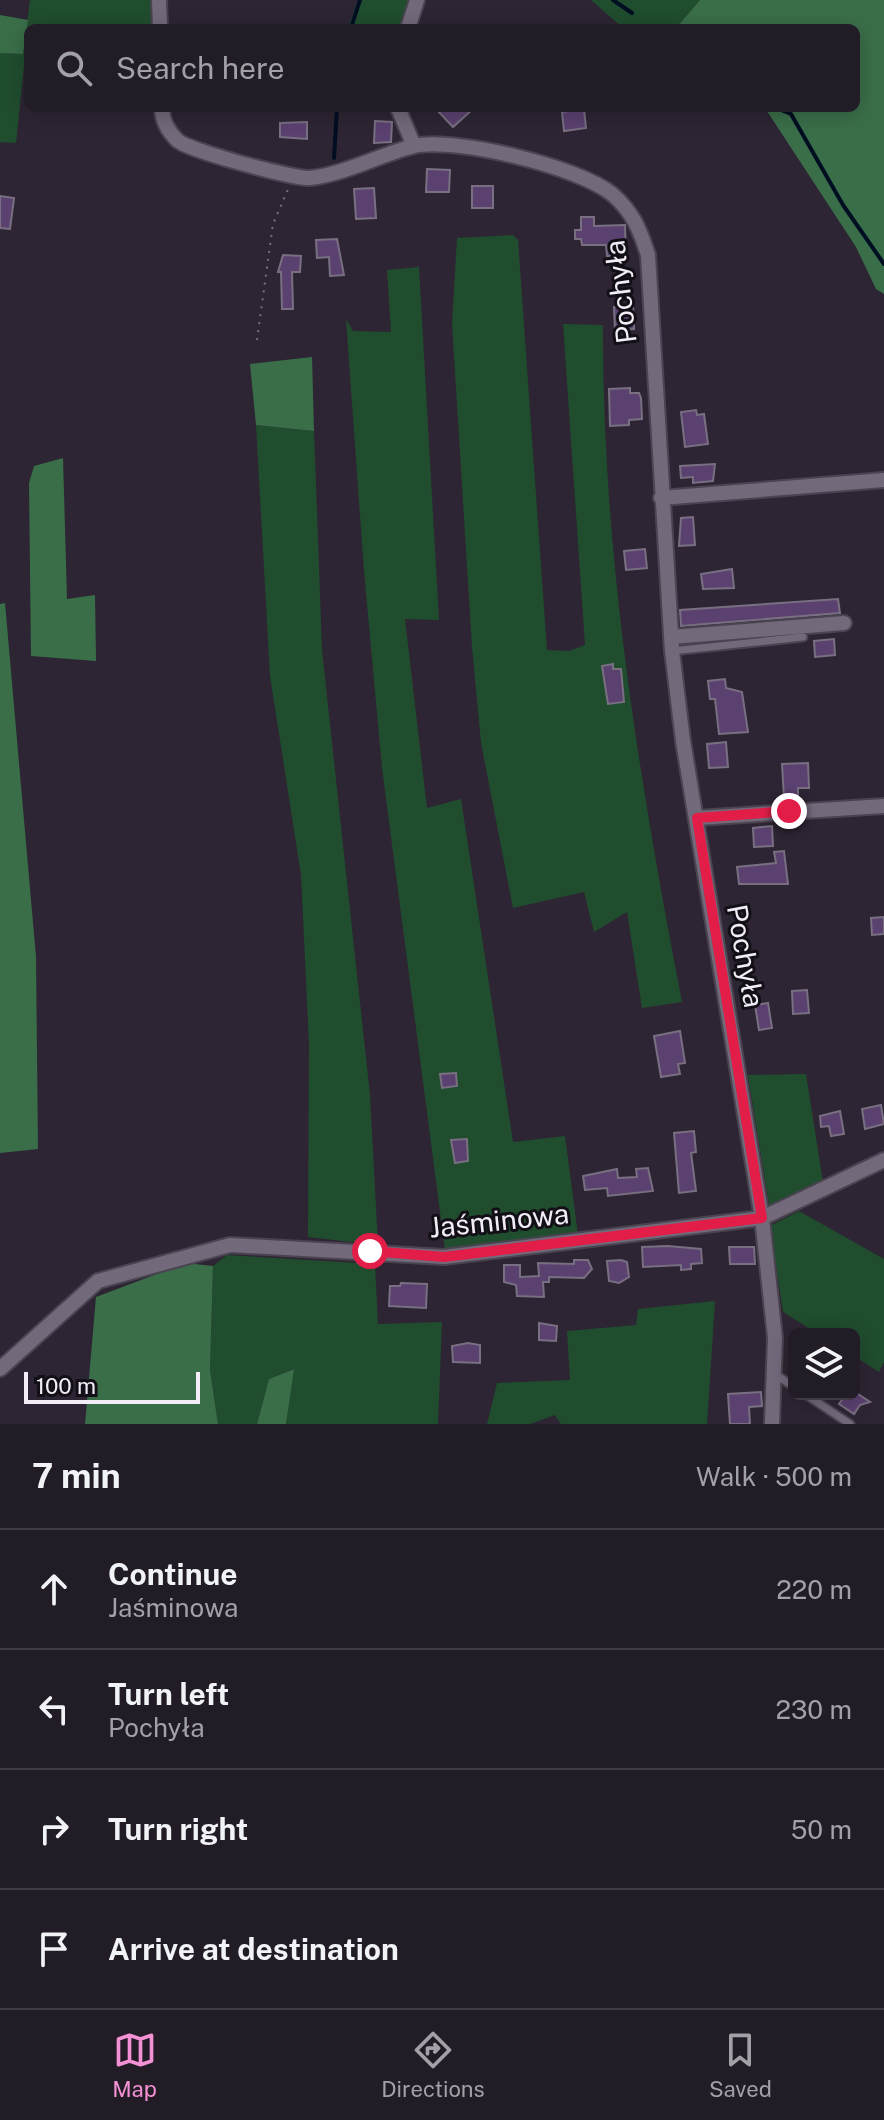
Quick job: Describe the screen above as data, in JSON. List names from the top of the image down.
{
  "streets": {
    "street": ["Pochyła", "Jaśminowa"]
  },
  "crossings": [
    ["Pochyła", "Jaśminowa"]
  ],
  "scale_bar": "100 m",
  "page": {
    "search": "Search here",
    "scale": "100 m",
    "heading": ["7 min", "Walk · 500 m"],
    "list": [
      ["Continue", "Jaśminowa", "220 m"],
      ["Turn left", "Pochyła", "230 m"],
      ["Turn right", "50 m"],
      "Arrive at destination"
    ],
    "nav": ["Map", "Directions", "Saved"]
  }
}
